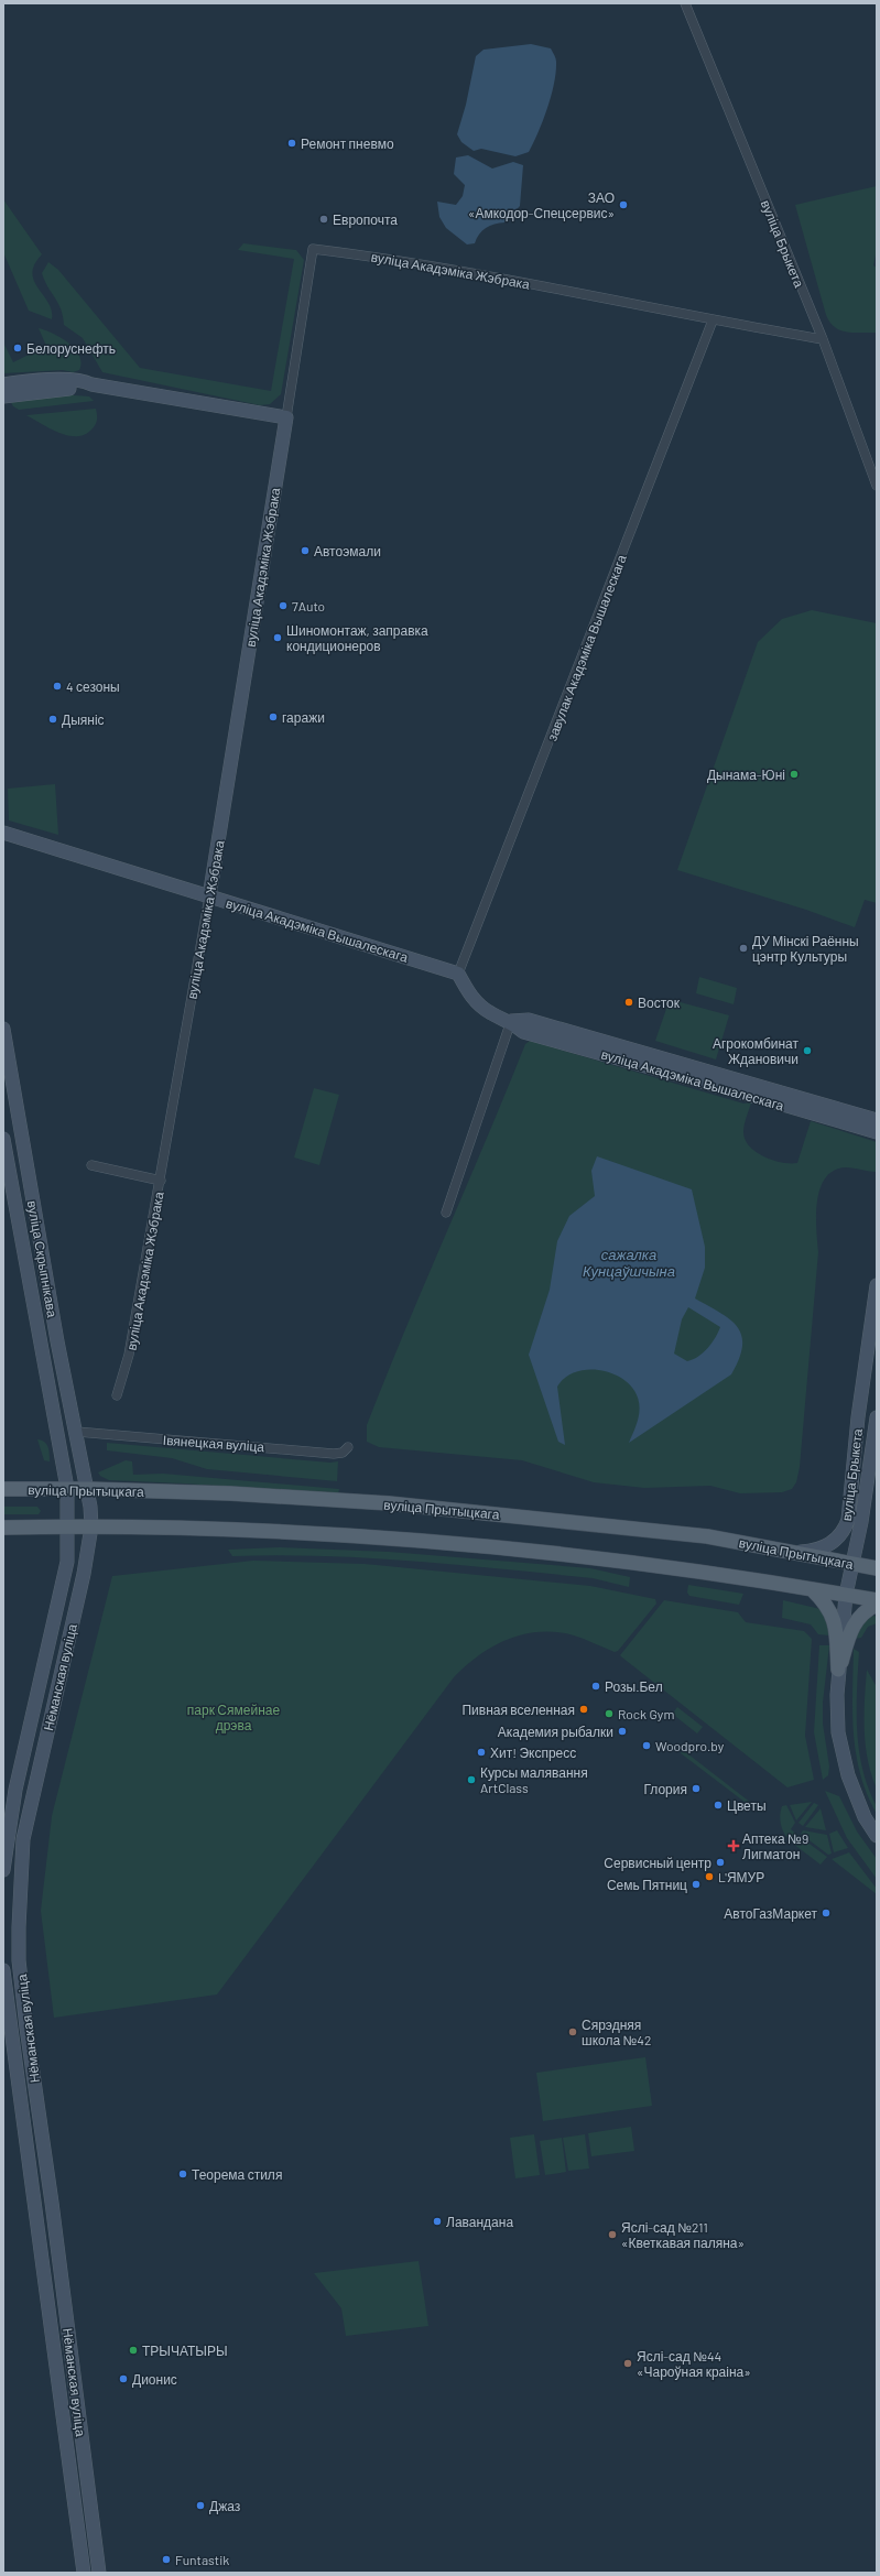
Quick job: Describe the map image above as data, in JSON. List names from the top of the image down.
{
  "streets": {
    "main road": [
      "вуліца Брыкета",
      "вуліца Акадэміка Жэбрака",
      "вуліца Акадэміка Вышалескага",
      "вуліца Скрыпнікава",
      "вуліца Прытыцкага",
      "Нёманская вуліца"
    ],
    "street": ["завулак Акадэміка Вышалескага", "Івянецкая вуліца"]
  },
  "crossings": [
    ["вуліца Брыкета", "вуліца Акадэміка Жэбрака"],
    ["вуліца Брыкета", "вуліца Прытыцкага"],
    ["вуліца Акадэміка Жэбрака", "завулак Акадэміка Вышалескага"],
    ["вуліца Акадэміка Жэбрака", "вуліца Акадэміка Вышалескага"],
    ["завулак Акадэміка Вышалескага", "вуліца Акадэміка Вышалескага"],
    ["вуліца Скрыпнікава", "Івянецкая вуліца"],
    ["вуліца Скрыпнікава", "вуліца Прытыцкага"],
    ["вуліца Скрыпнікава", "Нёманская вуліца"],
    ["вуліца Прытыцкага", "Нёманская вуліца"]
  ],
  "water": ["сажалка Кунцаўшчына"],
  "parks": ["парк Сямейнае дрэва"],
  "places": {
    "other": [
      "Ремонт пневмо",
      "ЗАО «Амкодор-Спецсервис»",
      "Европочта",
      "Белоруснефть",
      "Автоэмали",
      "7Auto",
      "Шиномонтаж, заправка кондиционеров",
      "4 сезоны",
      "гаражи",
      "Дыяніс",
      "Дынама-Юні",
      "ДУ Мінскі Раённы цэнтр Культуры",
      "Восток",
      "Агрокомбинат Ждановичи",
      "Розы.Бел",
      "Пивная вселенная",
      "Rock Gym",
      "Академия рыбалки",
      "Woodpro.by",
      "Хит! Экспресс",
      "Курсы малявання ArtClass",
      "Глория",
      "Цветы",
      "Сервисный центр",
      "L'ЯМУР",
      "Семь Пятниц",
      "АвтоГазМаркет",
      "Сярэдняя школа №42",
      "Теорема стиля",
      "Лавандана",
      "Яслі-сад №211 «Кветкавая паляна»",
      "ТРЫЧАТЫРЫ",
      "Яслі-сад №44 «Чароўная краіна»",
      "Дионис",
      "Джаз",
      "Funtastik"
    ],
    "health": ["Аптека №9 Лигматон"]
  }
}
